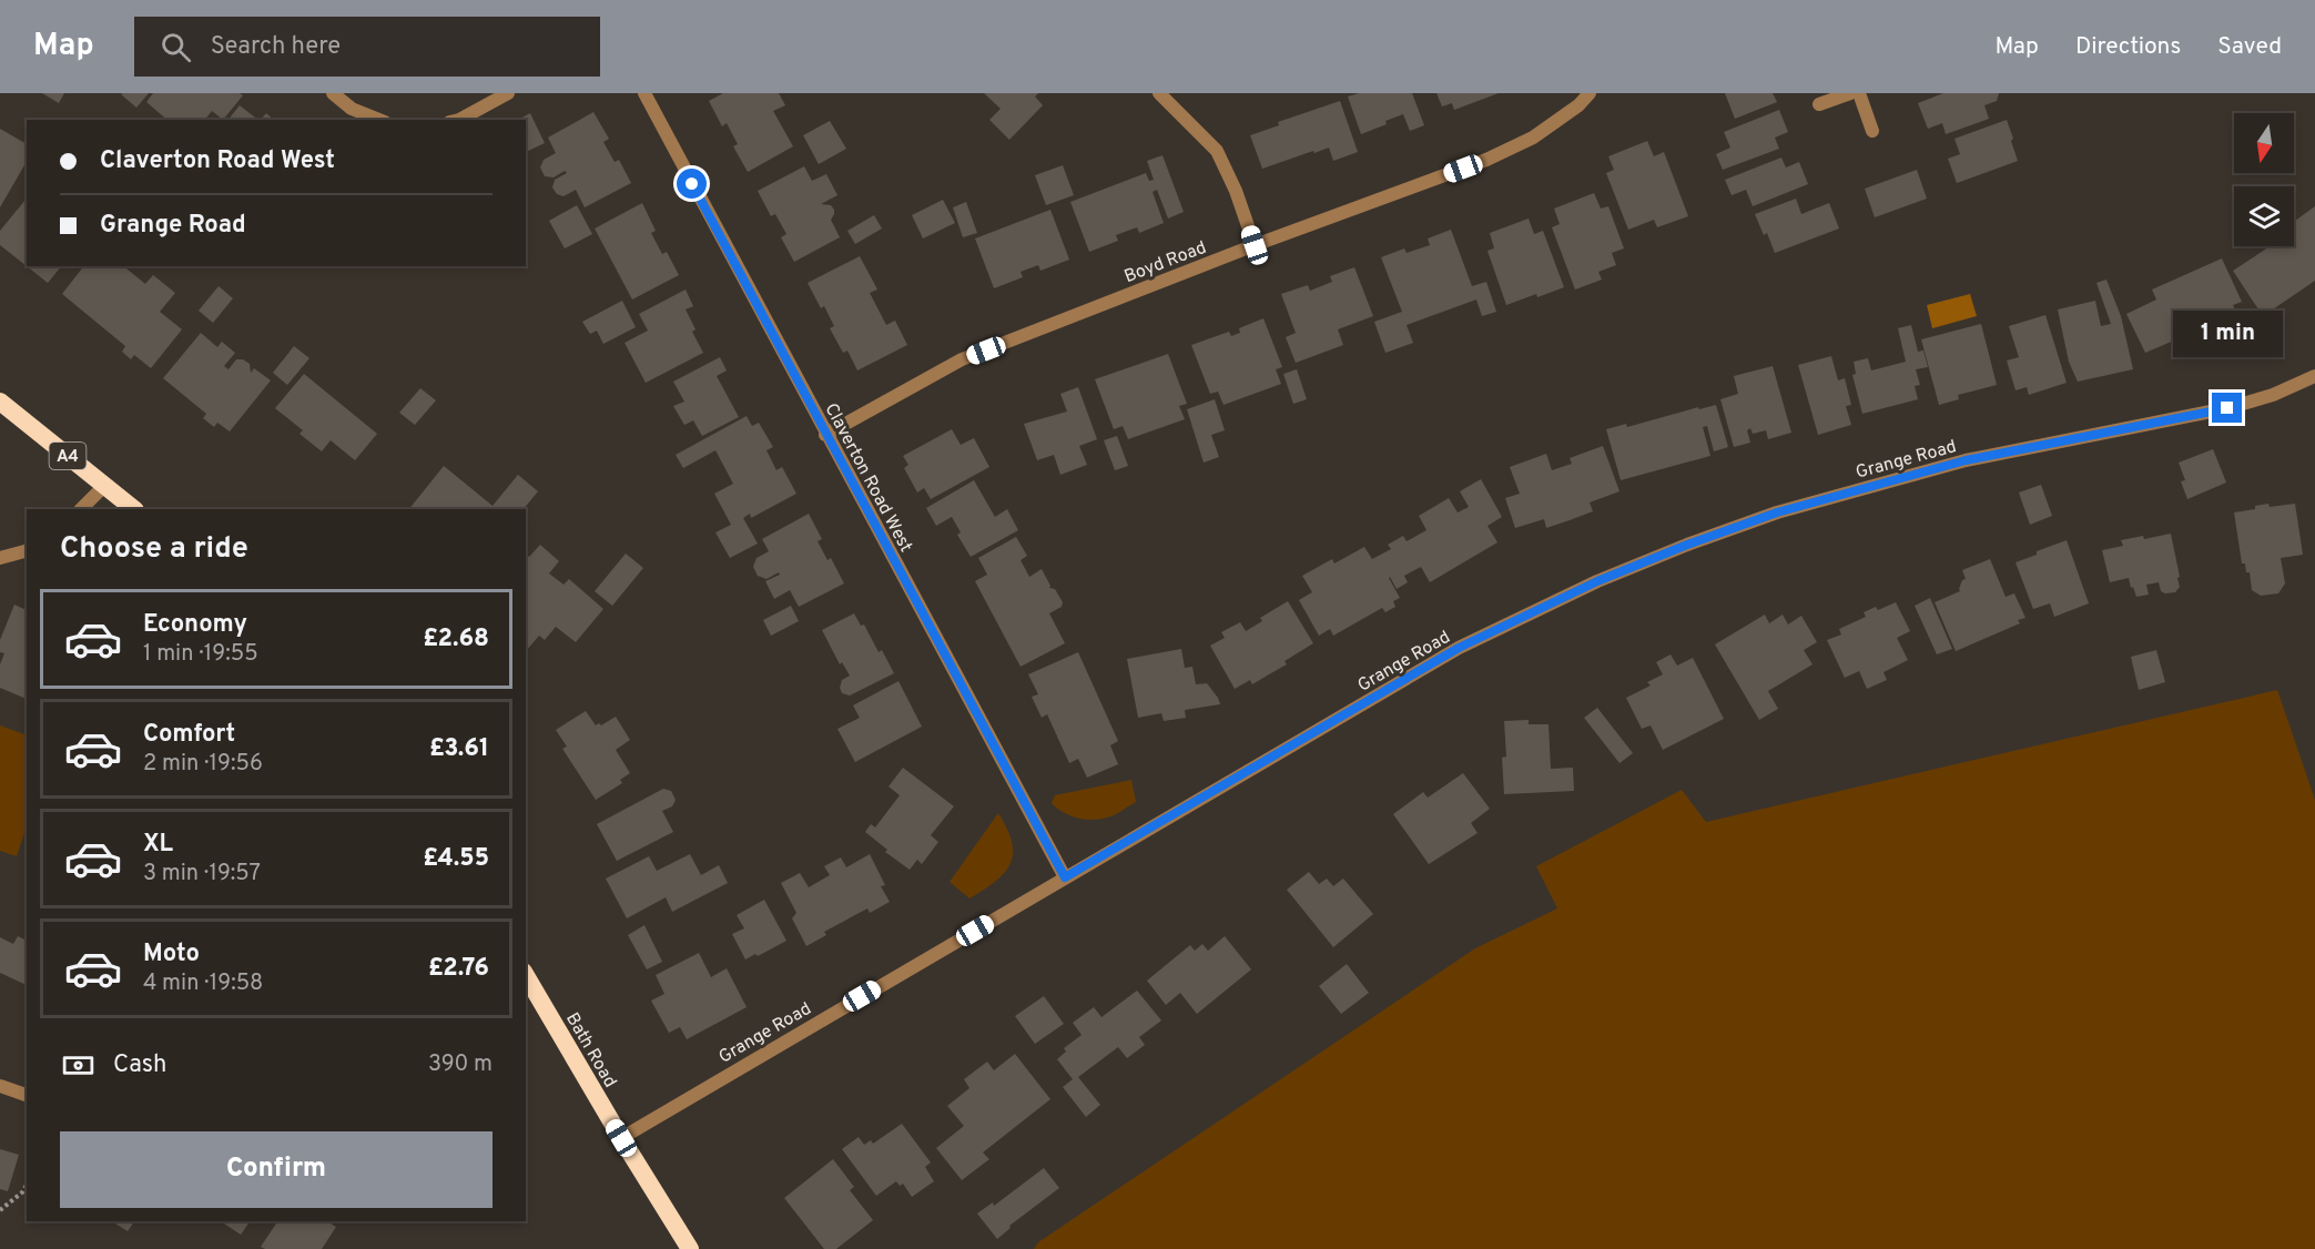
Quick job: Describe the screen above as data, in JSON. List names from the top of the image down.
{
  "streets": {
    "highway": ["A4", "Bath Road"],
    "street": ["Boyd Road", "Grange Road", "Claverton Road West"]
  },
  "crossings": [
    ["Boyd Road", "Claverton Road West"],
    ["Grange Road", "Claverton Road West"],
    ["Grange Road", "Bath Road"]
  ],
  "north": "bottom",
  "page": {
    "header": "Map",
    "search": "Search here",
    "nav": ["Map", "Directions", "Saved"],
    "banner": ["Claverton Road West", "Grange Road"],
    "bubble": "1 min",
    "heading": "Choose a ride",
    "list": [
      {
        "name": "Economy",
        "note": "1 min · 19:55",
        "value": "£2.68"
      },
      {
        "name": "Comfort",
        "note": "2 min · 19:56",
        "value": "£3.61"
      },
      {
        "name": "XL",
        "note": "3 min · 19:57",
        "value": "£4.55"
      },
      {
        "name": "Moto",
        "note": "4 min · 19:58",
        "value": "£2.76"
      }
    ],
    "pay": ["Cash", "390 m"],
    "buttons": "Confirm"
  }
}
